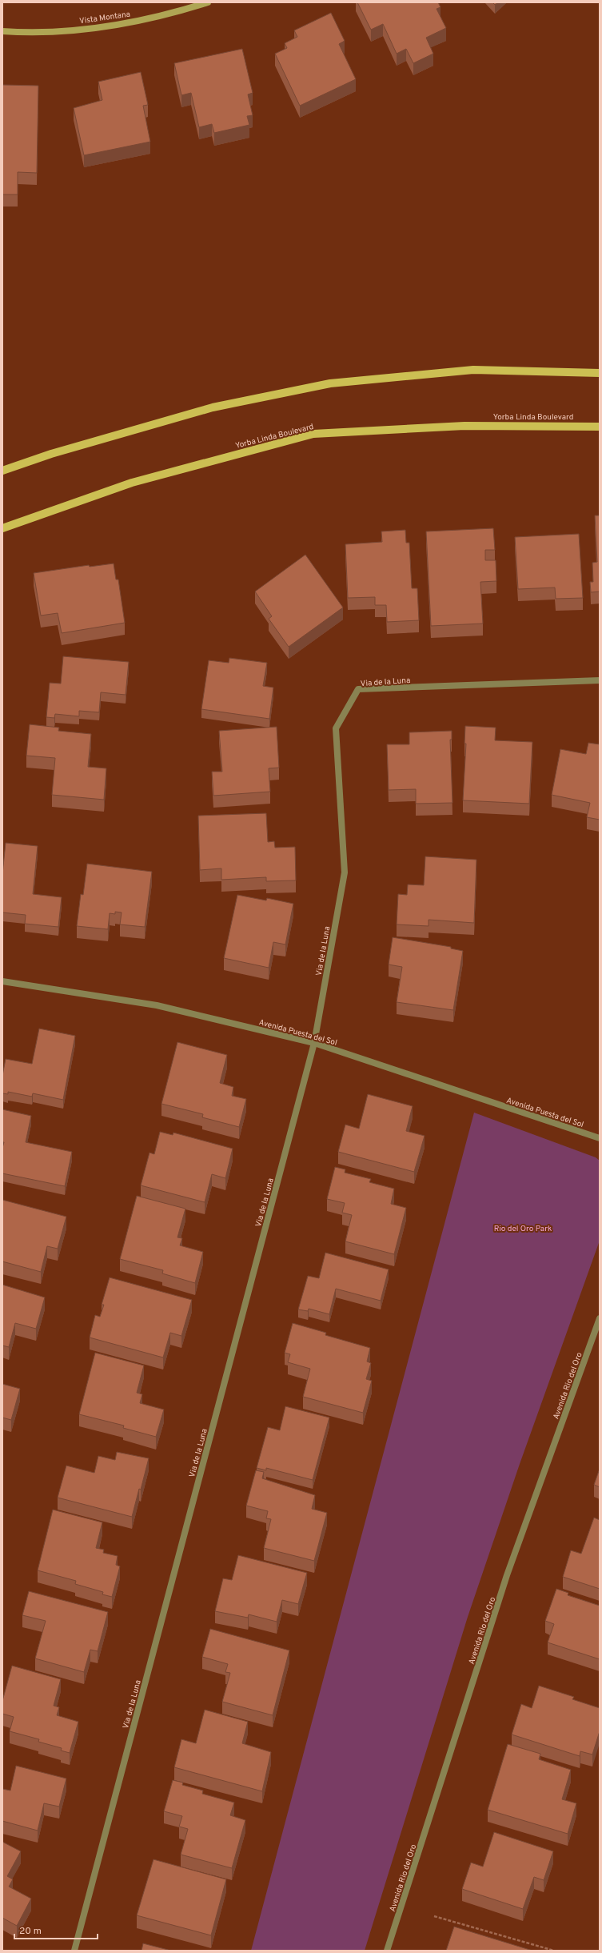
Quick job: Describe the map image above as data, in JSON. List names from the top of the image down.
{
  "streets": {
    "main road": ["Yorba Linda Boulevard"],
    "street": [
      "Vista Montana",
      "Via de la Luna",
      "Avenida Puesta del Sol",
      "Avenida Rio del Oro"
    ]
  },
  "crossings": [
    ["Via de la Luna", "Avenida Puesta del Sol"]
  ],
  "parks": ["Rio del Oro Park"],
  "scale_bar": "20 m"
}
